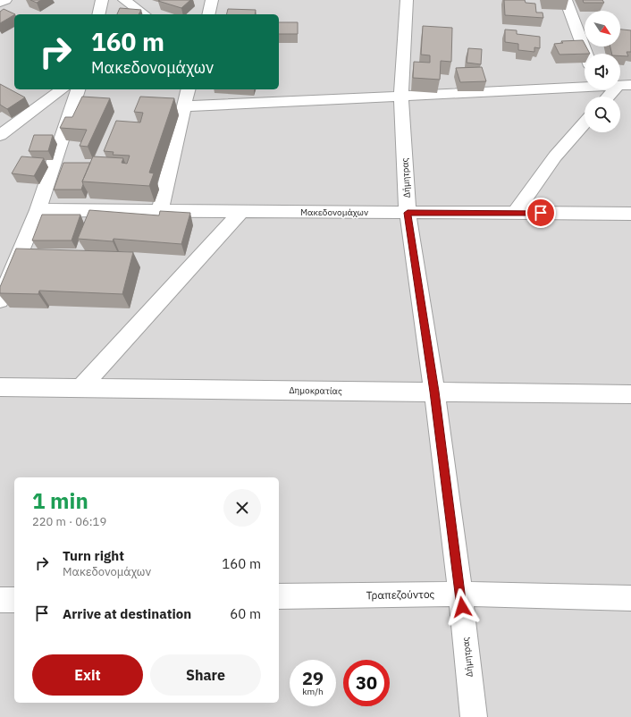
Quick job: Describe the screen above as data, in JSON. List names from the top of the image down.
{
  "streets": {
    "street": [
      "Δήμητρας",
      "Μακεδονομάχων",
      "Δημοκρατίας",
      "Τραπεζούντος"
    ]
  },
  "crossings": [
    ["Δήμητρας", "Μακεδονομάχων"],
    ["Δήμητρας", "Δημοκρατίας"],
    ["Δήμητρας", "Τραπεζούντος"]
  ],
  "north": "bottom right",
  "page": {
    "turn": ["160 m", "Μακεδονομάχων"],
    "heading": ["1 min", "220 m · 06:19"],
    "list": [
      {
        "name": "Turn right",
        "note": "Μακεδονομάχων",
        "value": "160 m"
      },
      {
        "name": "Arrive at destination",
        "value": "60 m"
      }
    ],
    "buttons": ["Exit", "Share"],
    "speed": "29 km/h",
    "limit": "30"
  }
}
